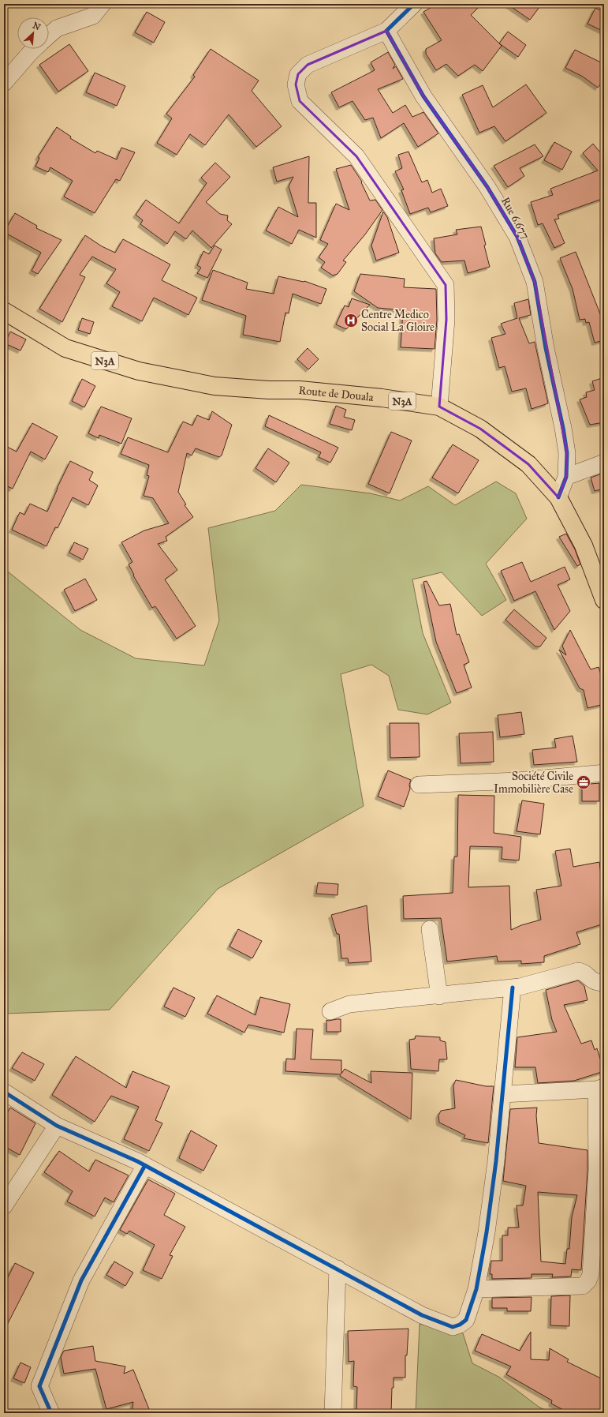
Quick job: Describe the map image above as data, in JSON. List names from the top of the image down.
{
  "streets": {
    "highway": ["N3A", "Route de Douala"],
    "street": ["Rue 6.677"]
  },
  "crossings": [
    ["Rue 6.677", "Route de Douala"]
  ],
  "places": {
    "hospital": ["Centre Medico Social La Gloire"],
    "office": ["Société Civile Immobilière Case"]
  },
  "north": "top right"
}
